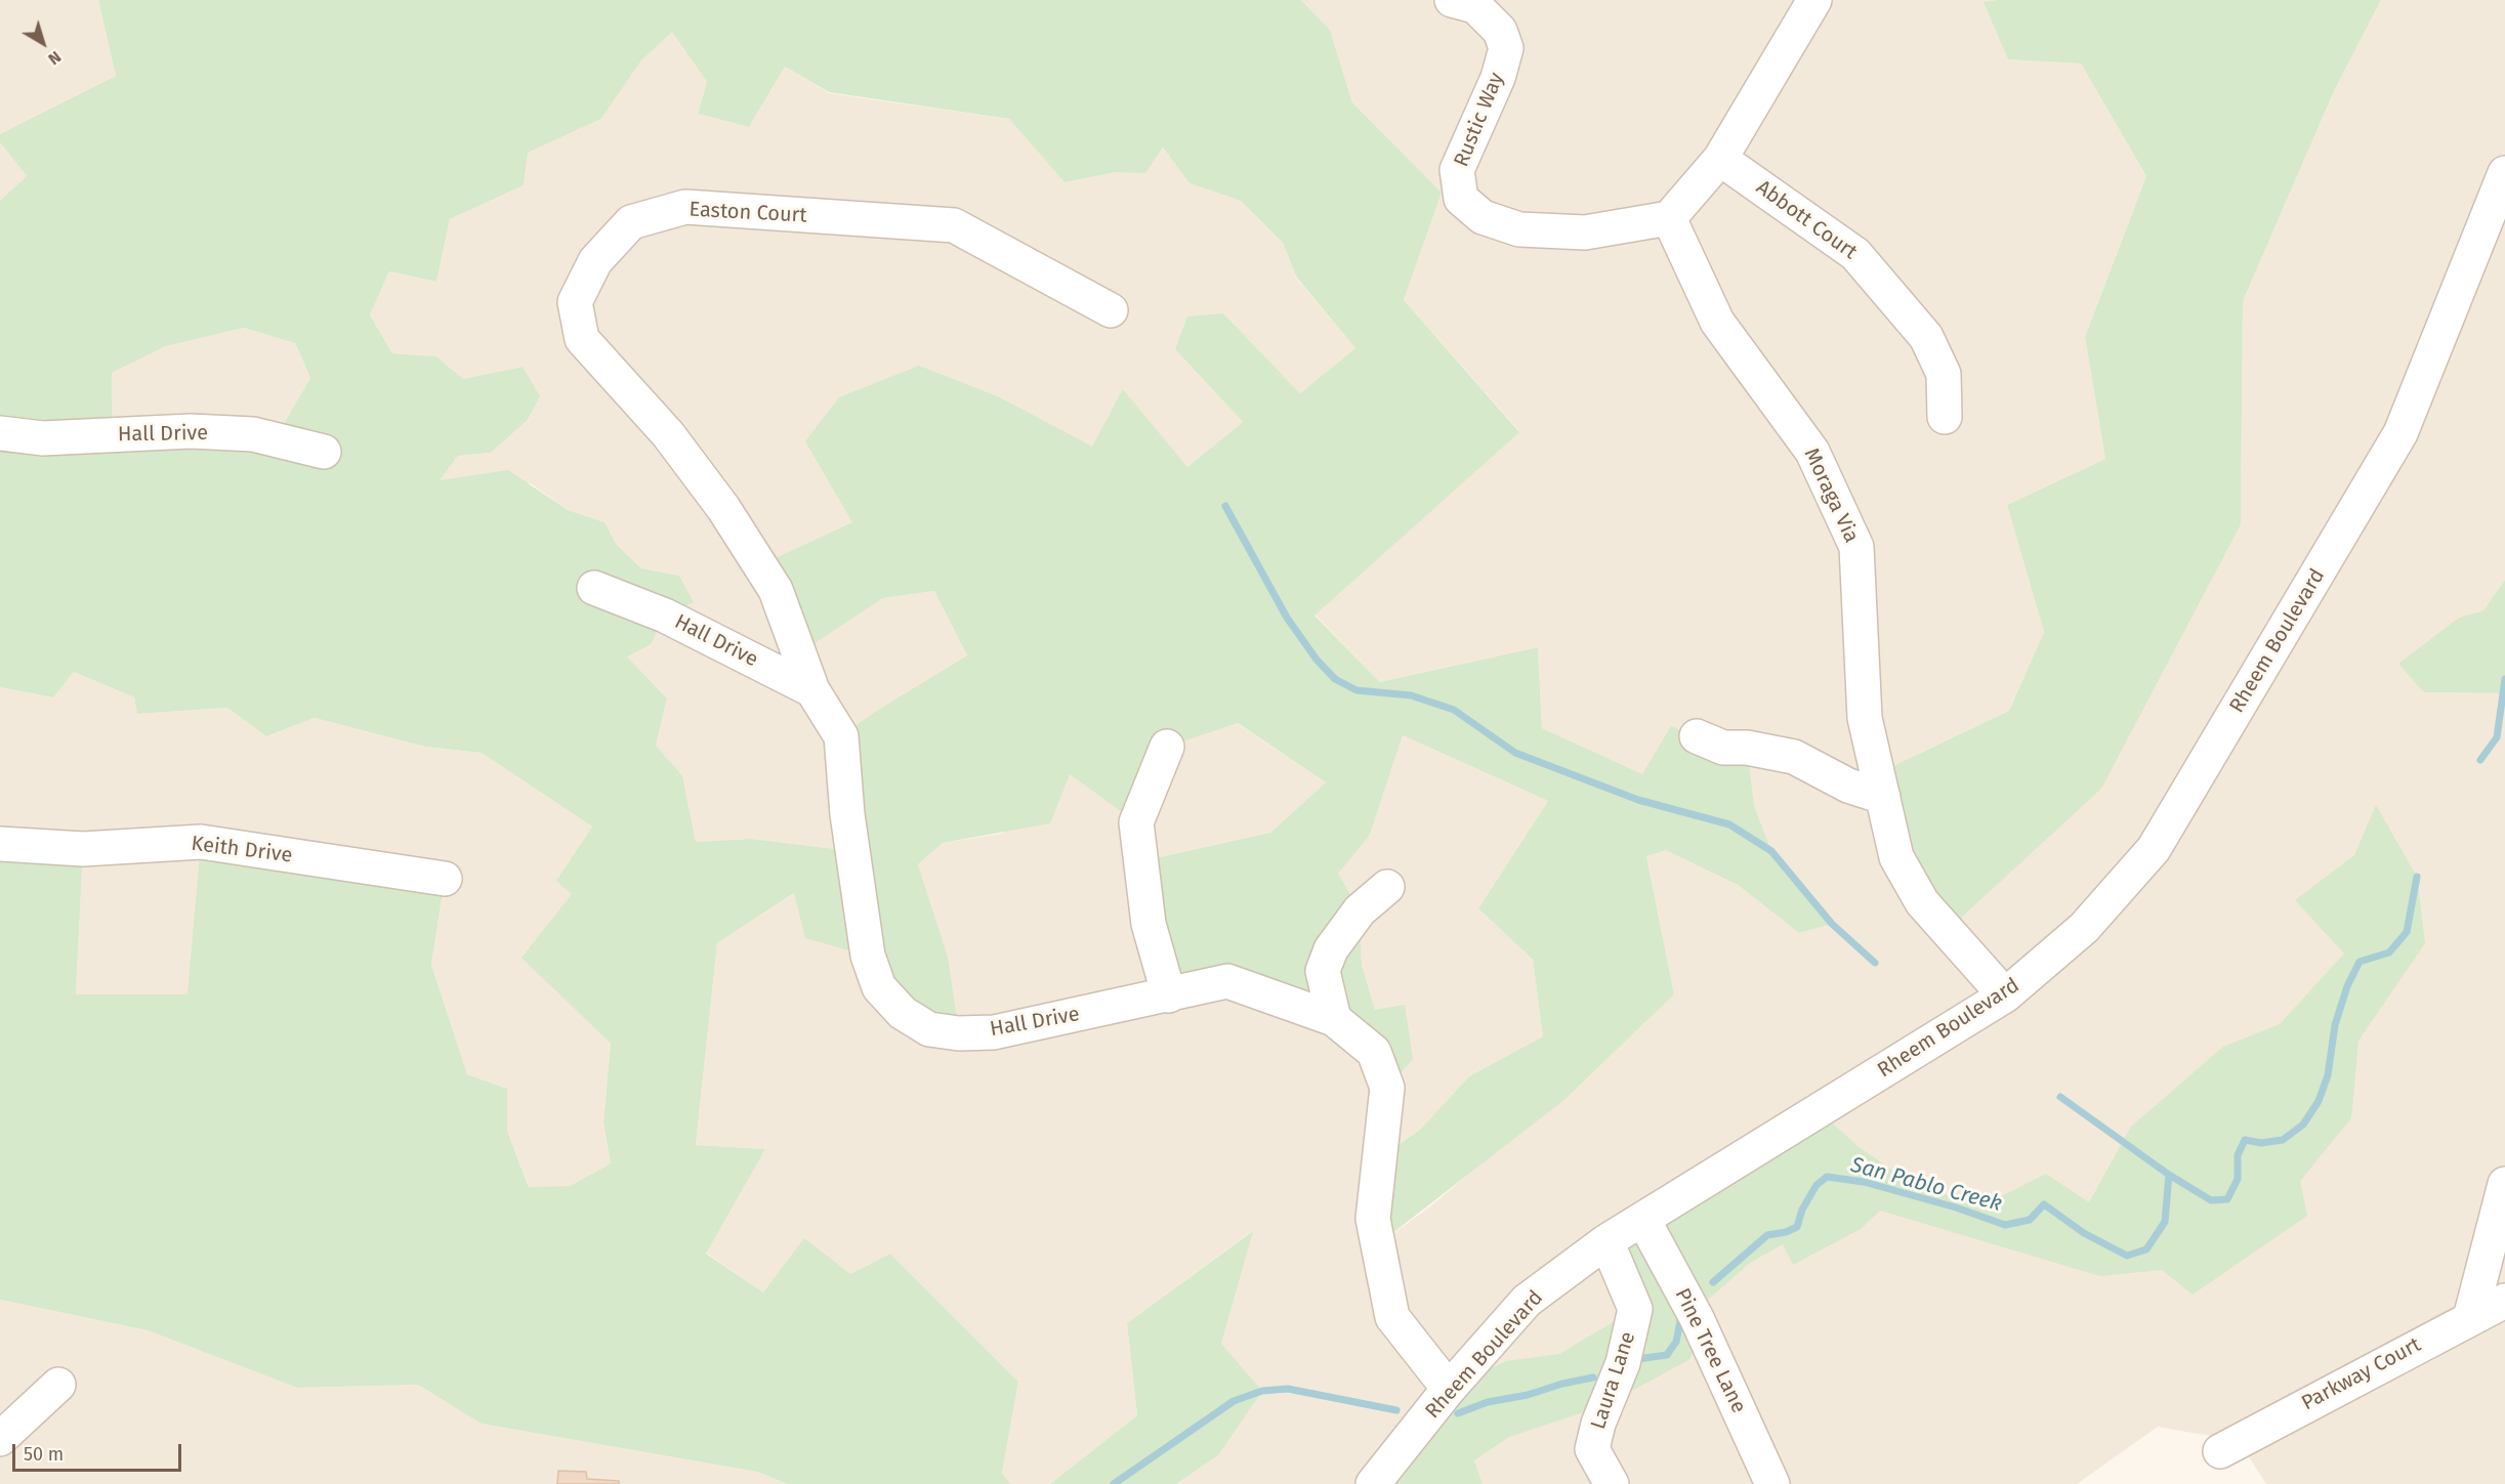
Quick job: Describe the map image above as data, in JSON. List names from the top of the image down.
{
  "streets": {
    "street": [
      "Rustic Way",
      "Easton Court",
      "Abbott Court",
      "Hall Drive",
      "Moraga Via",
      "Rheem Boulevard",
      "Keith Drive",
      "Pine Tree Lane",
      "Parkway Court",
      "Laura Lane"
    ]
  },
  "crossings": [
    ["Rustic Way", "Moraga Via"],
    ["Easton Court", "Hall Drive"],
    ["Hall Drive", "Rheem Boulevard"],
    ["Moraga Via", "Rheem Boulevard"],
    ["Rheem Boulevard", "Pine Tree Lane"],
    ["Rheem Boulevard", "Laura Lane"]
  ],
  "water": ["San Pablo Creek"],
  "scale_bar": "50 m",
  "north": "bottom right"
}
